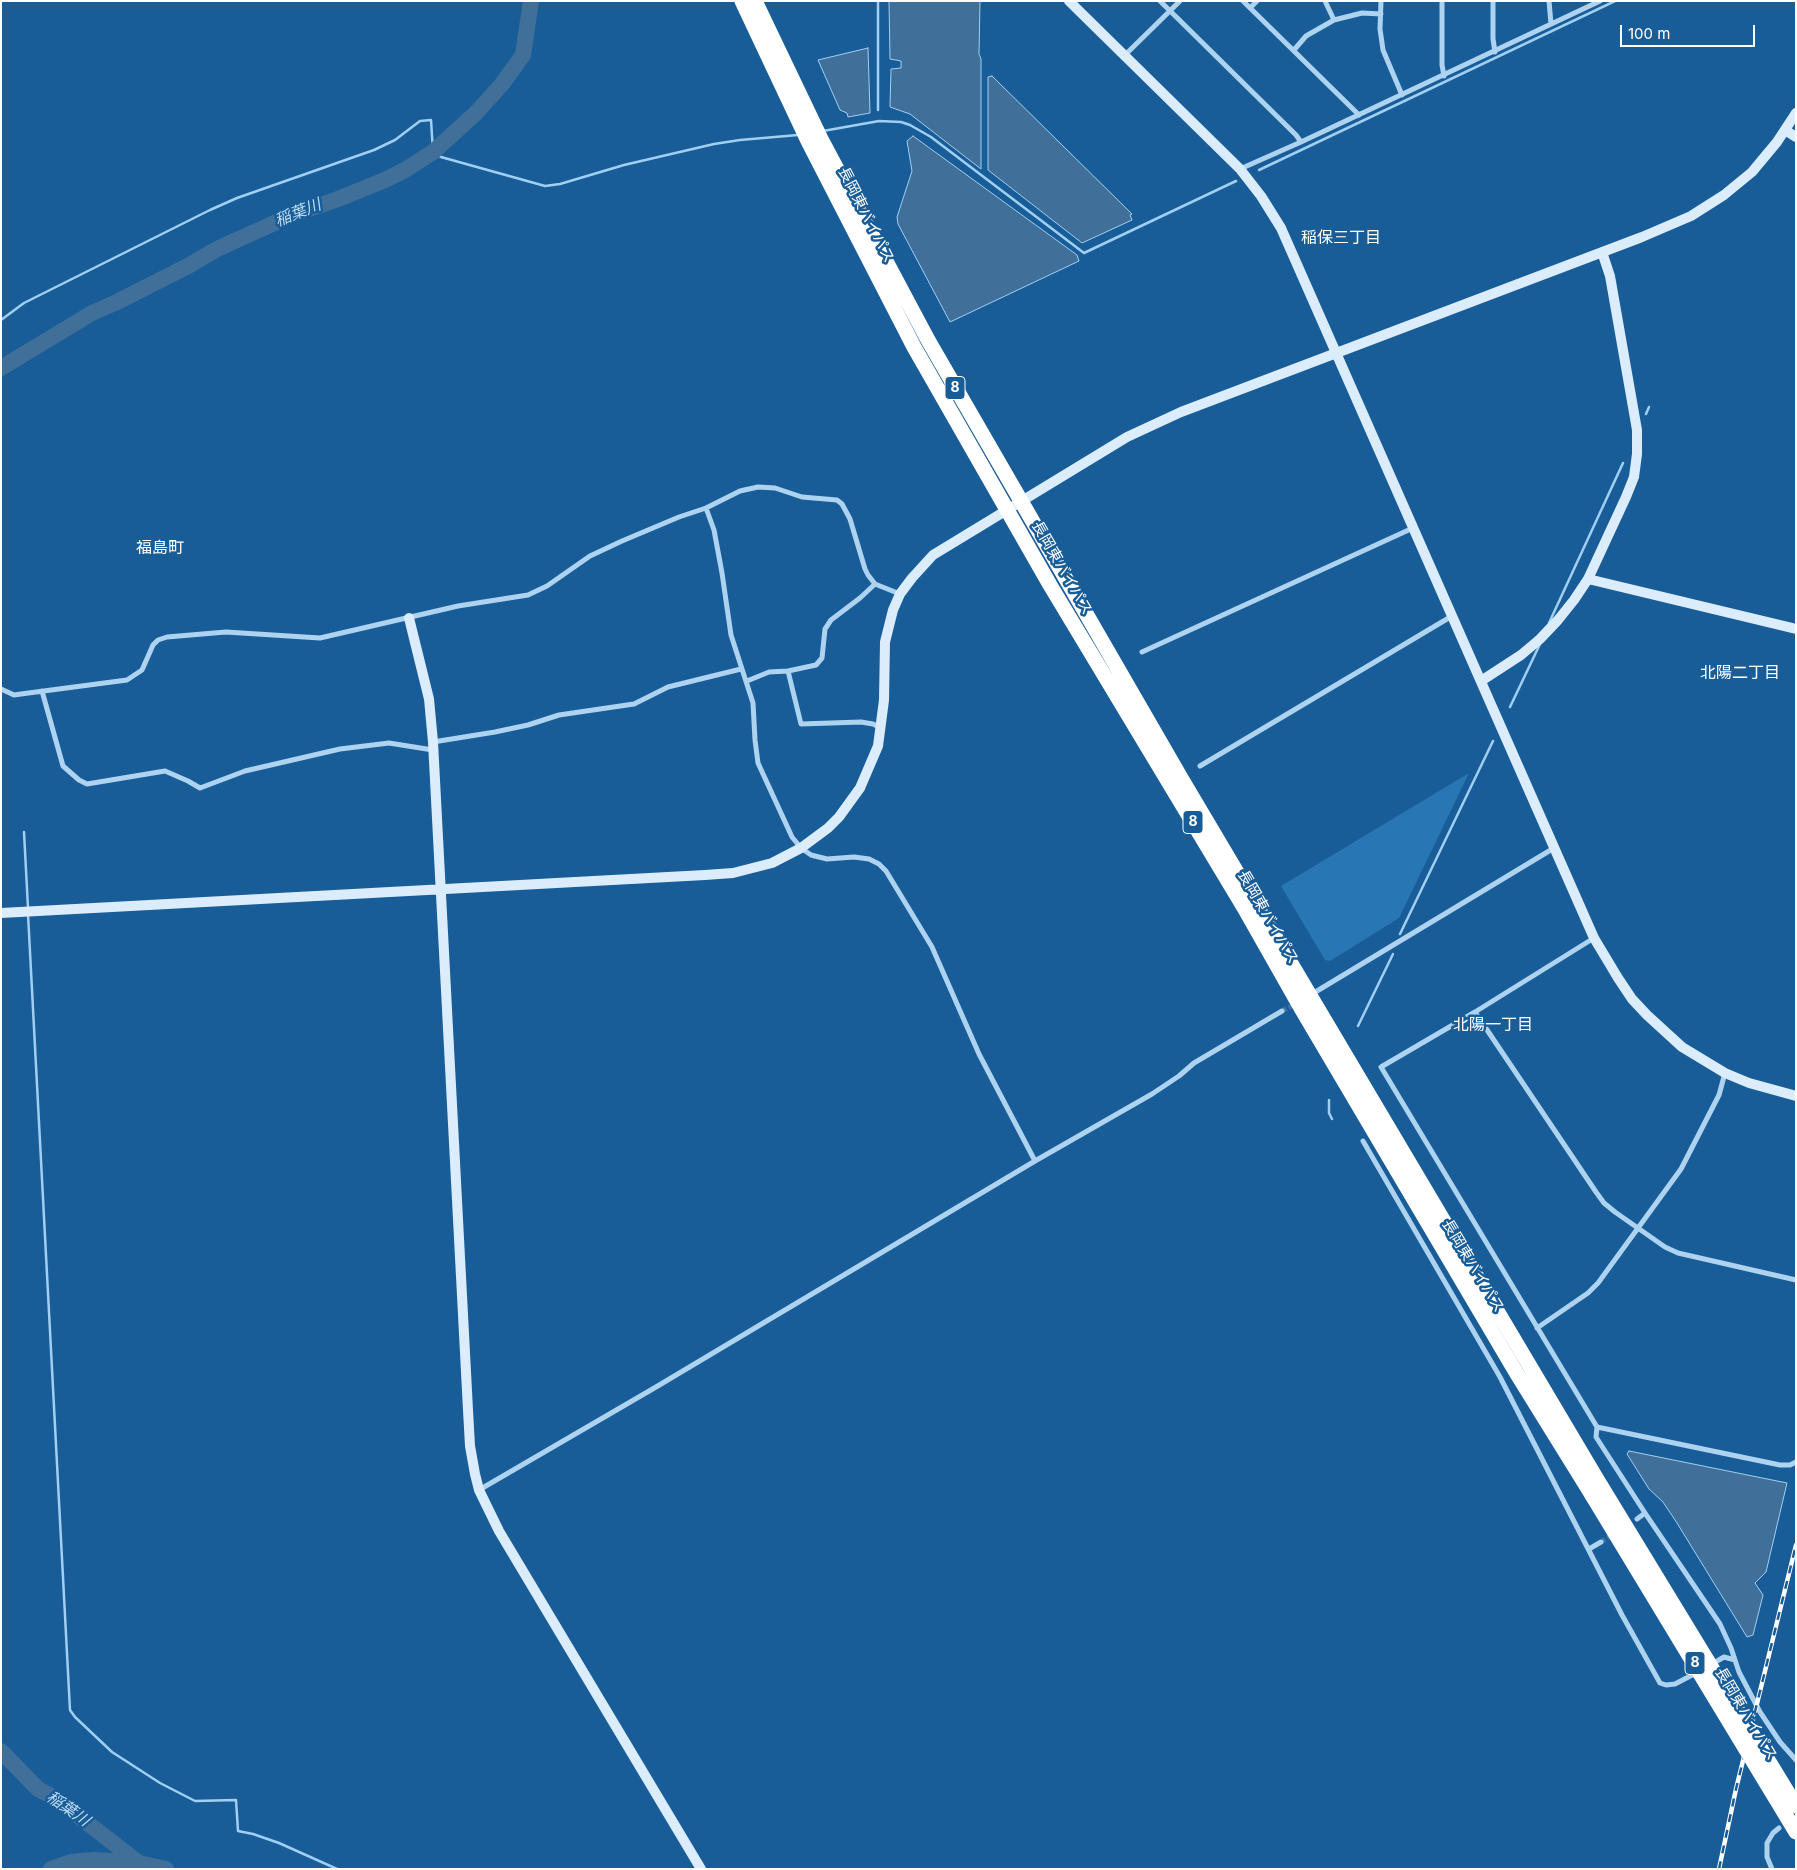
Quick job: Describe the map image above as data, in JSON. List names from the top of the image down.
{
  "streets": {
    "highway": ["長岡東バイパス", "8"]
  },
  "districts": [
    "稲保三丁目",
    "福島町",
    "北陽二丁目",
    "北陽一丁目"
  ],
  "water": ["稲葉川"],
  "scale_bar": "100 m"
}
